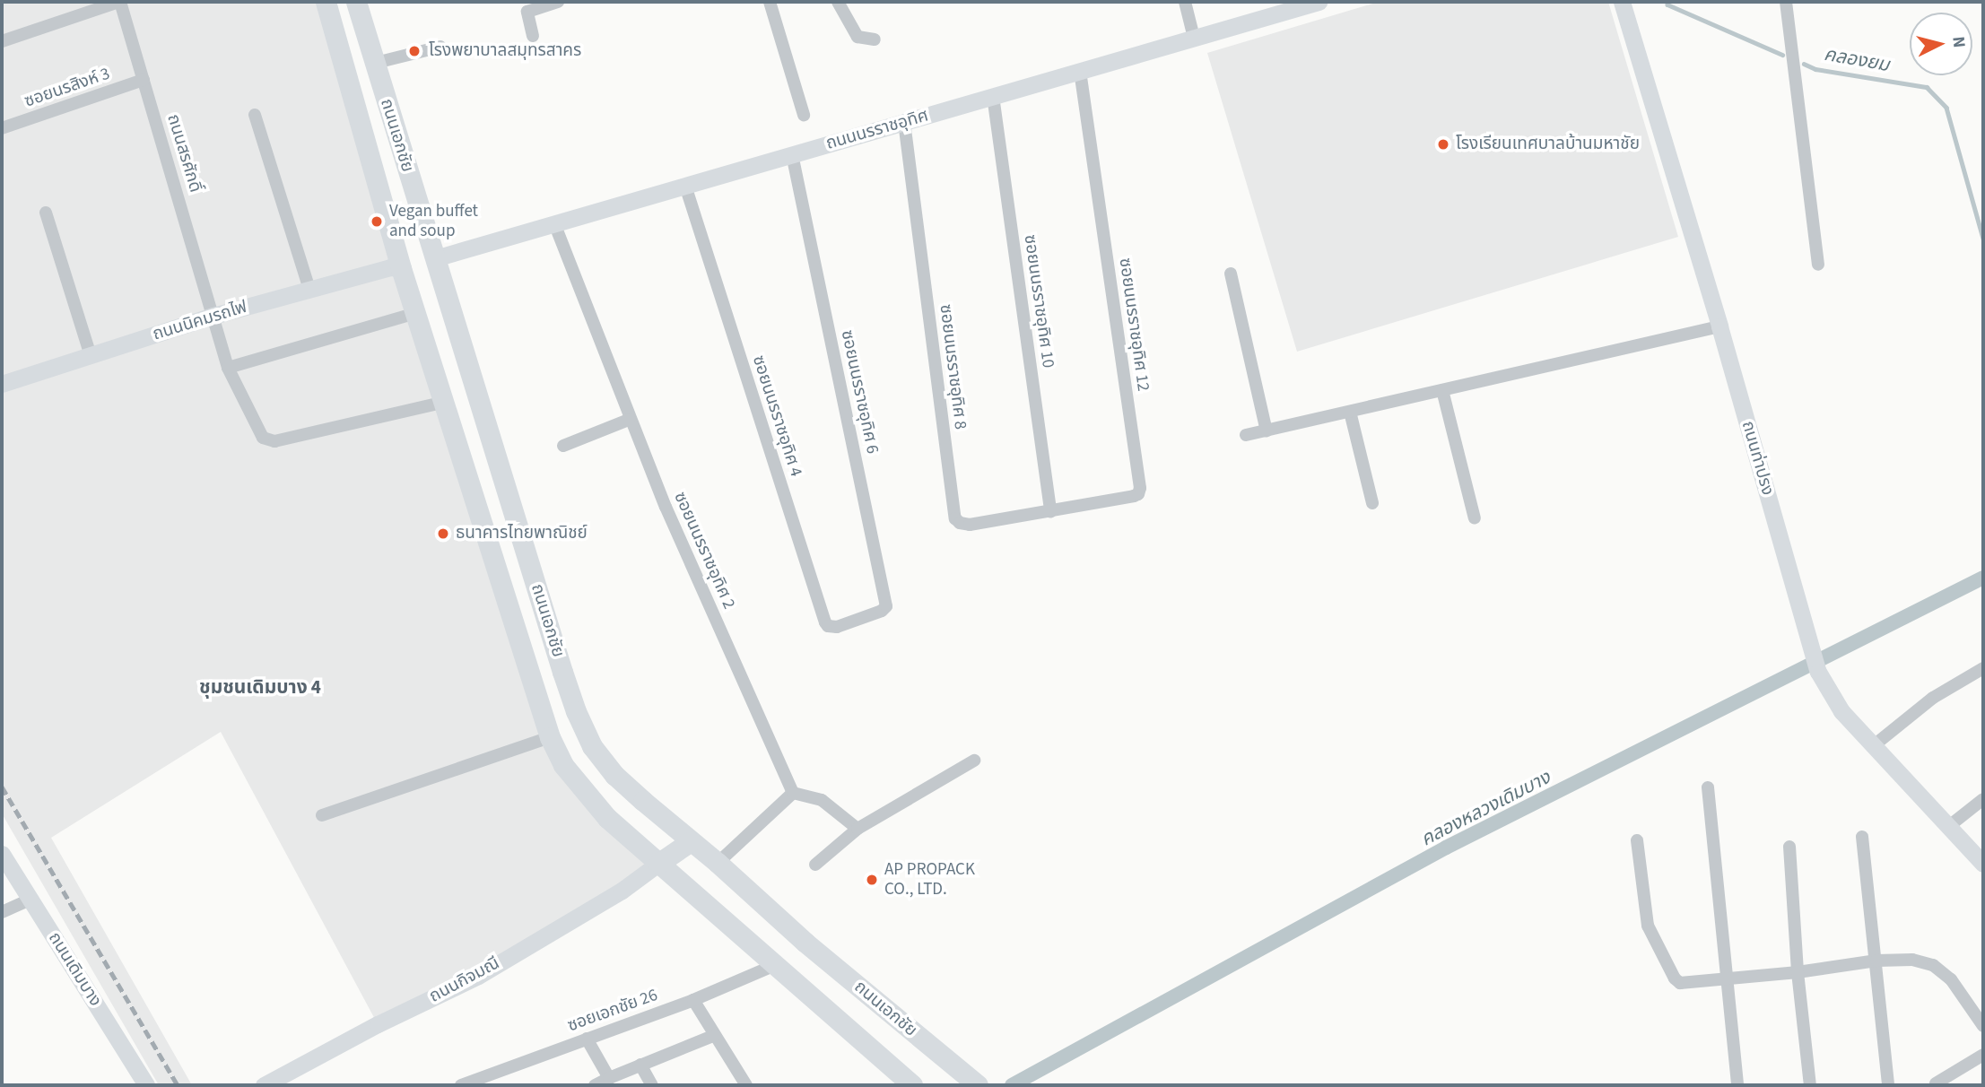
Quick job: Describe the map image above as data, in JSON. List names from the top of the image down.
{
  "streets": {
    "main road": ["ถนนเอกชัย"],
    "street": [
      "ซอยนรสิงห์ 3",
      "ถนนนรราชอุทิศ",
      "ถนนสรศักดิ์",
      "ซอยนนรราชอุทิศ 10",
      "ถนนนิคมรถไฟ",
      "ซอยนนรราชอุทิศ 12",
      "ซอยนนรราชอุทิศ 8",
      "ซอยนนรราชอุทิศ 6",
      "ซอยนนรราชอุทิศ 4",
      "ถนนท่าปรง",
      "ซอยนนรราชอุทิศ 2",
      "ถนนเดิมบาง",
      "ถนนกิจมณี",
      "ซอยเอกชัย 26"
    ]
  },
  "crossings": [
    ["ซอยนรสิงห์ 3", "ถนนสรศักดิ์"],
    ["ถนนนรราชอุทิศ", "ถนนเอกชัย"],
    ["ถนนนรราชอุทิศ", "ซอยนนรราชอุทิศ 10"],
    ["ถนนนรราชอุทิศ", "ซอยนนรราชอุทิศ 12"],
    ["ถนนนรราชอุทิศ", "ซอยนนรราชอุทิศ 8"],
    ["ถนนนรราชอุทิศ", "ซอยนนรราชอุทิศ 6"],
    ["ถนนนรราชอุทิศ", "ซอยนนรราชอุทิศ 4"],
    ["ถนนนรราชอุทิศ", "ซอยนนรราชอุทิศ 2"],
    ["ถนนเอกชัย", "ถนนสรศักดิ์"],
    ["ถนนเอกชัย", "ถนนนิคมรถไฟ"],
    ["ถนนเอกชัย", "ถนนกิจมณี"],
    ["ถนนเอกชัย", "ซอยเอกชัย 26"],
    ["ถนนสรศักดิ์", "ถนนนิคมรถไฟ"],
    ["ซอยนนรราชอุทิศ 10", "ซอยนนรราชอุทิศ 12"],
    ["ซอยนนรราชอุทิศ 10", "ซอยนนรราชอุทิศ 8"],
    ["ซอยนนรราชอุทิศ 12", "ซอยนนรราชอุทิศ 8"],
    ["ซอยนนรราชอุทิศ 6", "ซอยนนรราชอุทิศ 4"]
  ],
  "districts": ["ชุมชนเดิมบาง 4"],
  "water": ["คลองยม", "คลองหลวงเดิมบาง"],
  "places": [
    "โรงพยาบาลสมุทรสาคร",
    "โรงเรียนเทศบาลบ้านมหาชัย",
    "Vegan buffet and soup",
    "ธนาคารไทยพาณิชย์",
    "AP PROPACK CO., LTD."
  ],
  "north": "right"
}
